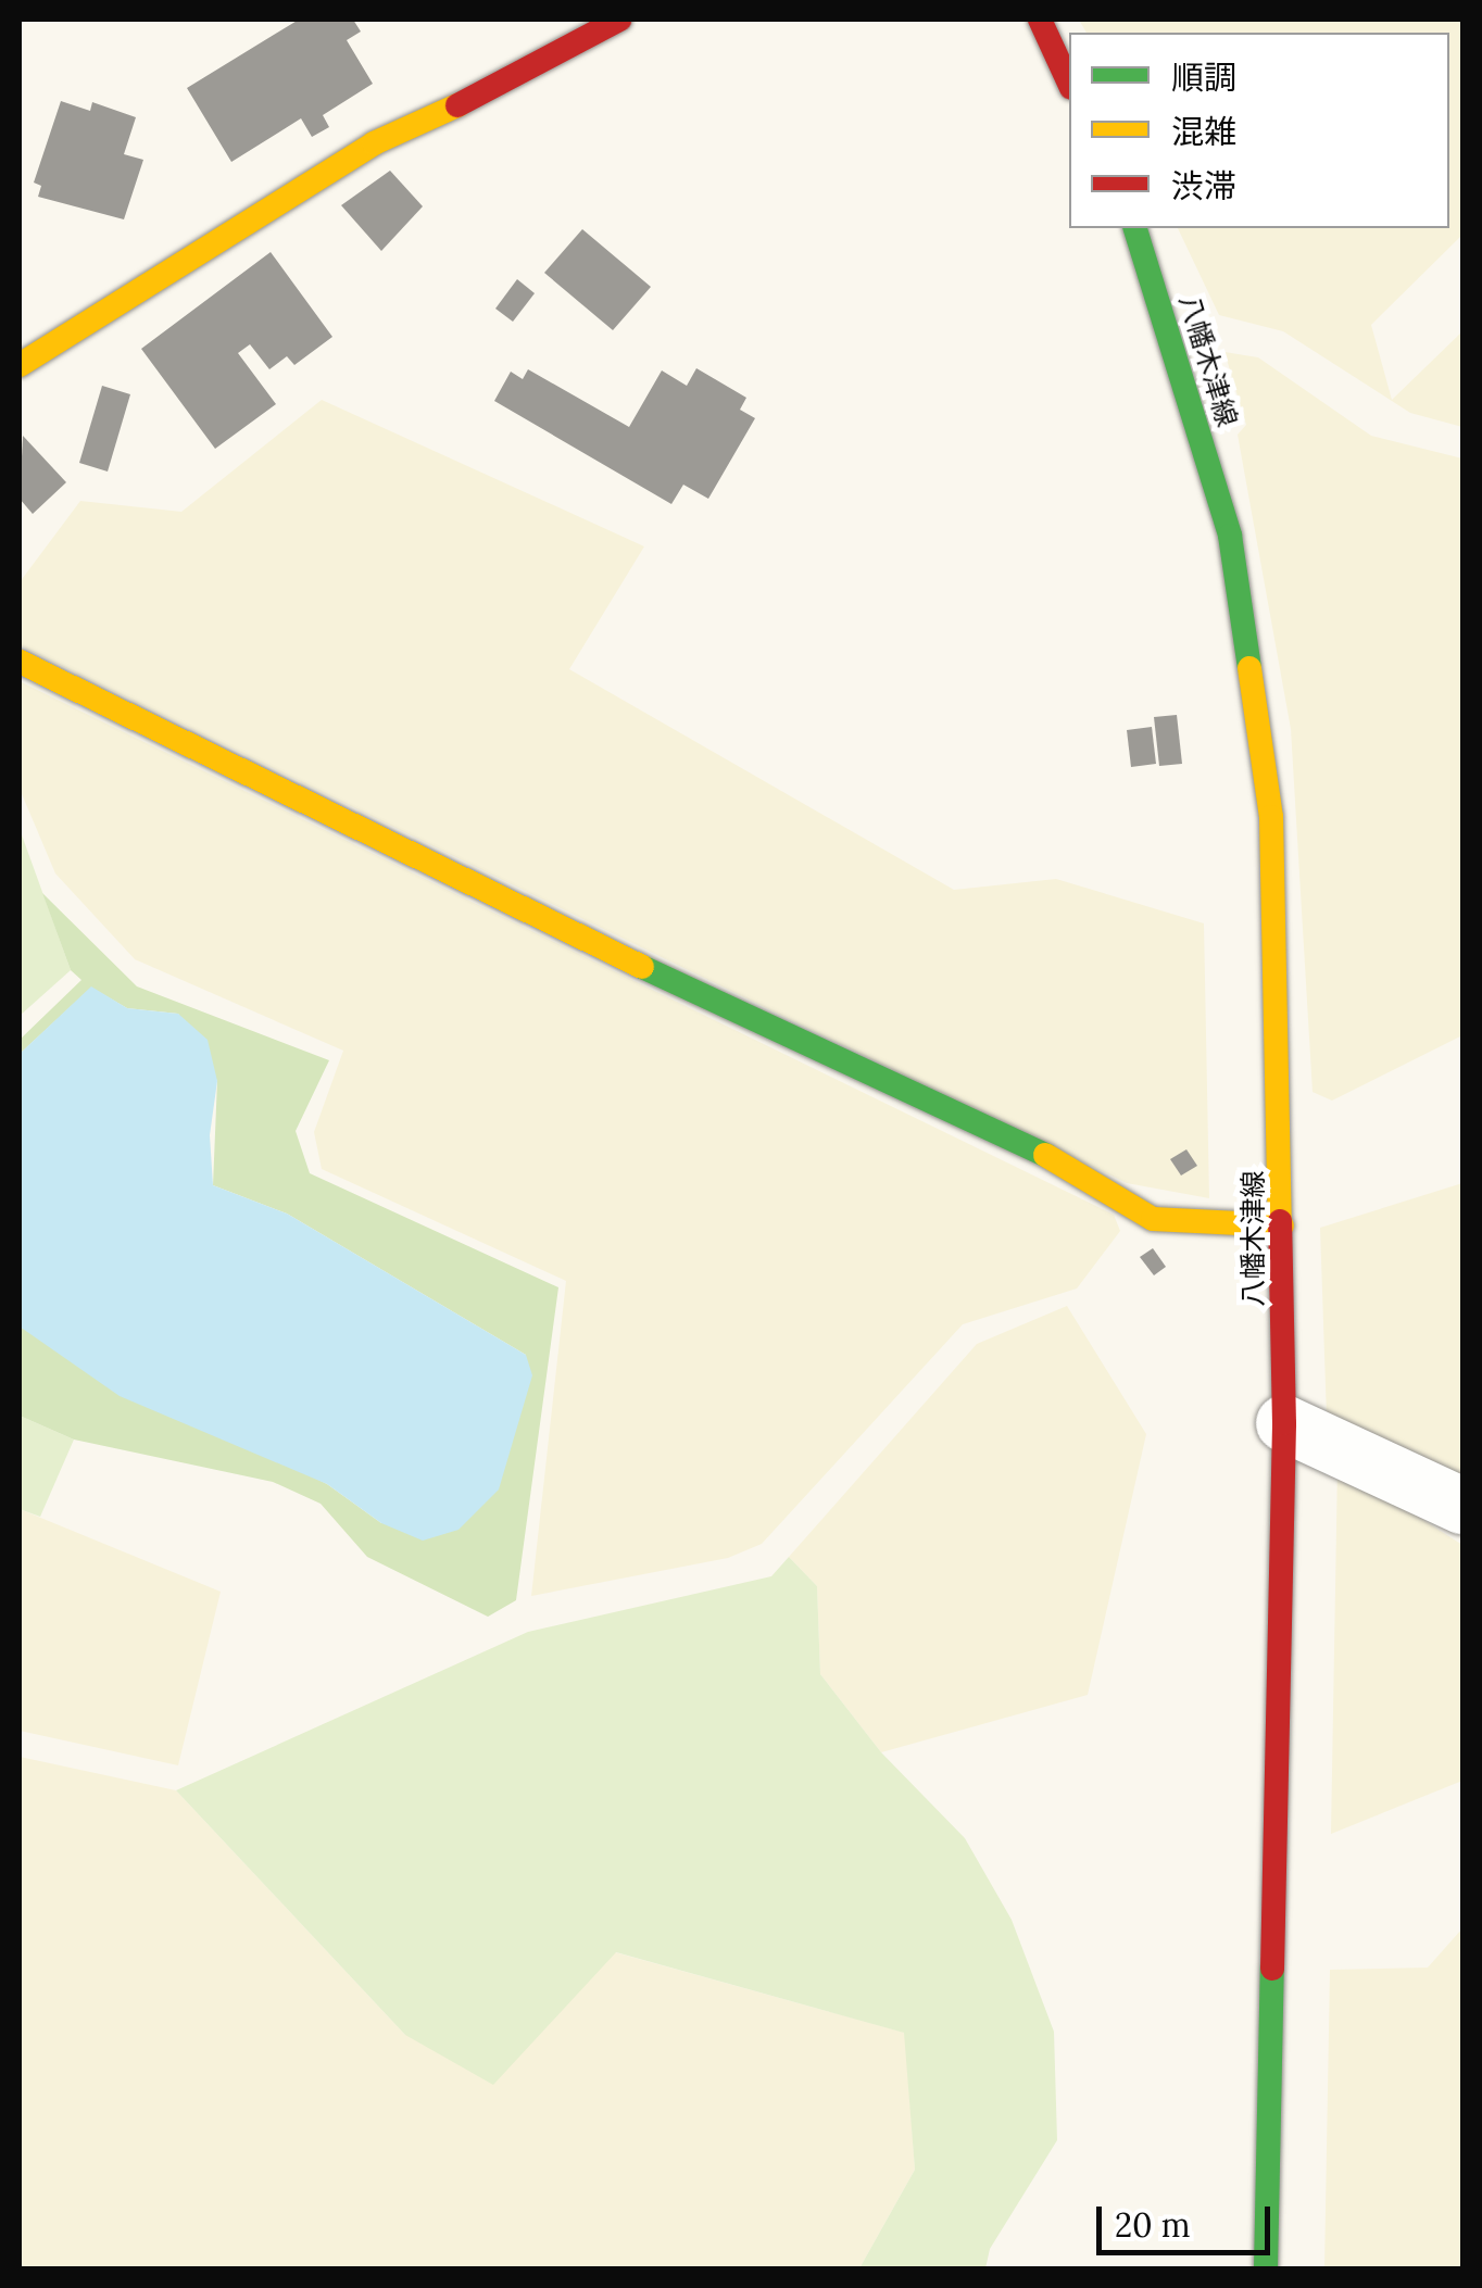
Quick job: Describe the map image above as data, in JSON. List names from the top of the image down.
{
  "streets": {
    "main road": ["八幡木津線"]
  },
  "legend": ["順調", "混雑", "渋滞"],
  "scale_bar": "20 m"
}
